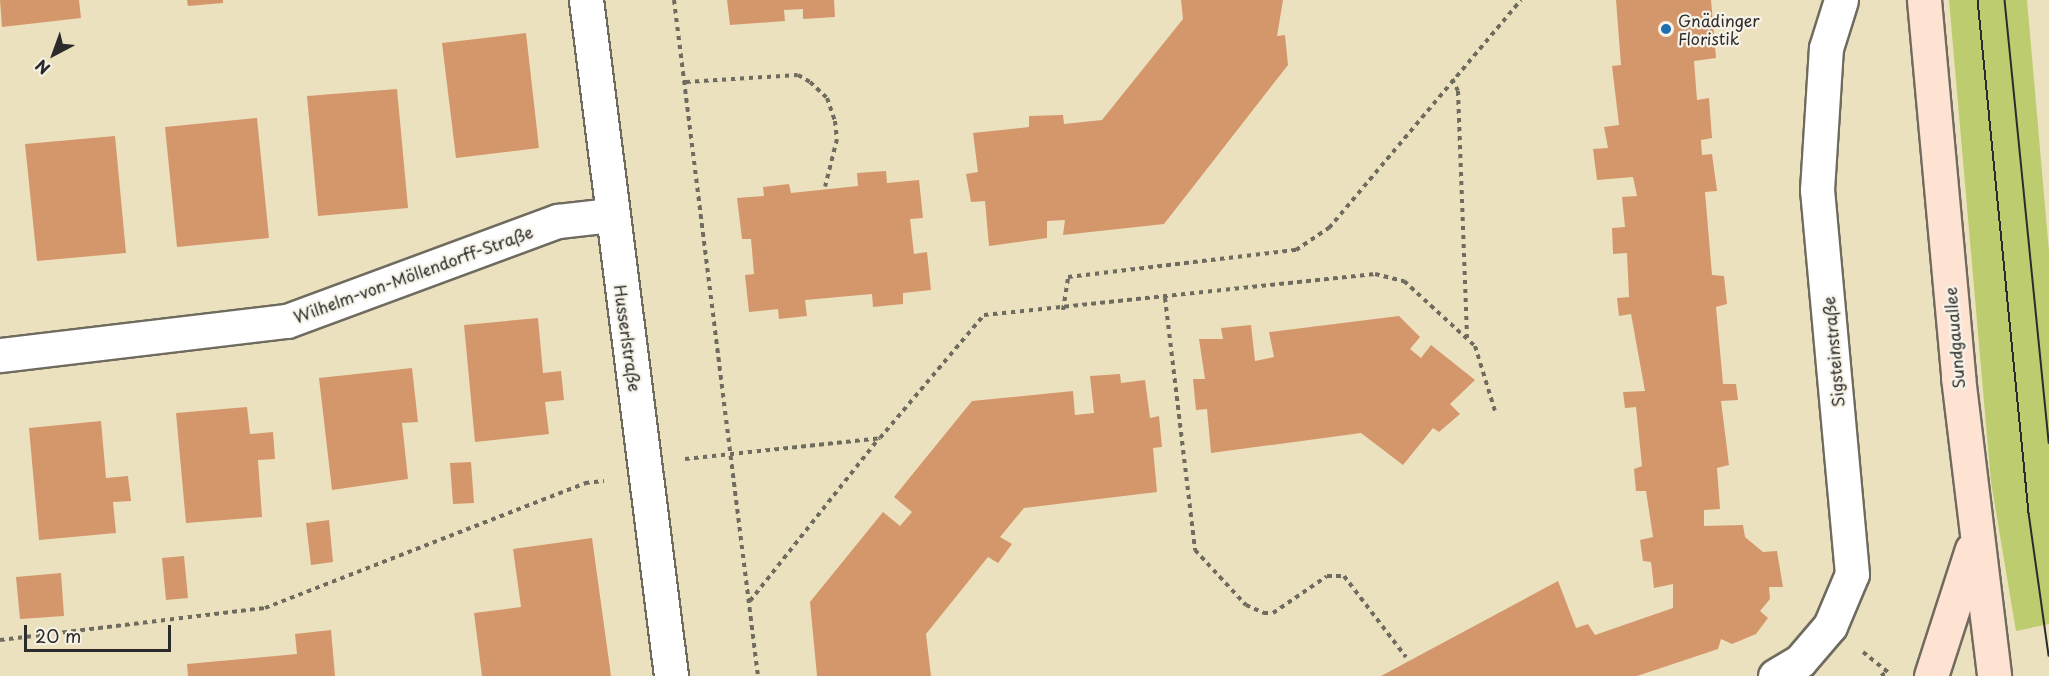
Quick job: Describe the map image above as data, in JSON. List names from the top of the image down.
{
  "streets": {
    "street": [
      "Wilhelm-von-Möllendorff-Straße",
      "Husserlstraße",
      "Sundgauallee",
      "Sigsteinstraße"
    ]
  },
  "crossings": [
    ["Wilhelm-von-Möllendorff-Straße", "Husserlstraße"]
  ],
  "places": ["Gnädinger Floristik"],
  "scale_bar": "20 m",
  "north": "bottom left"
}
